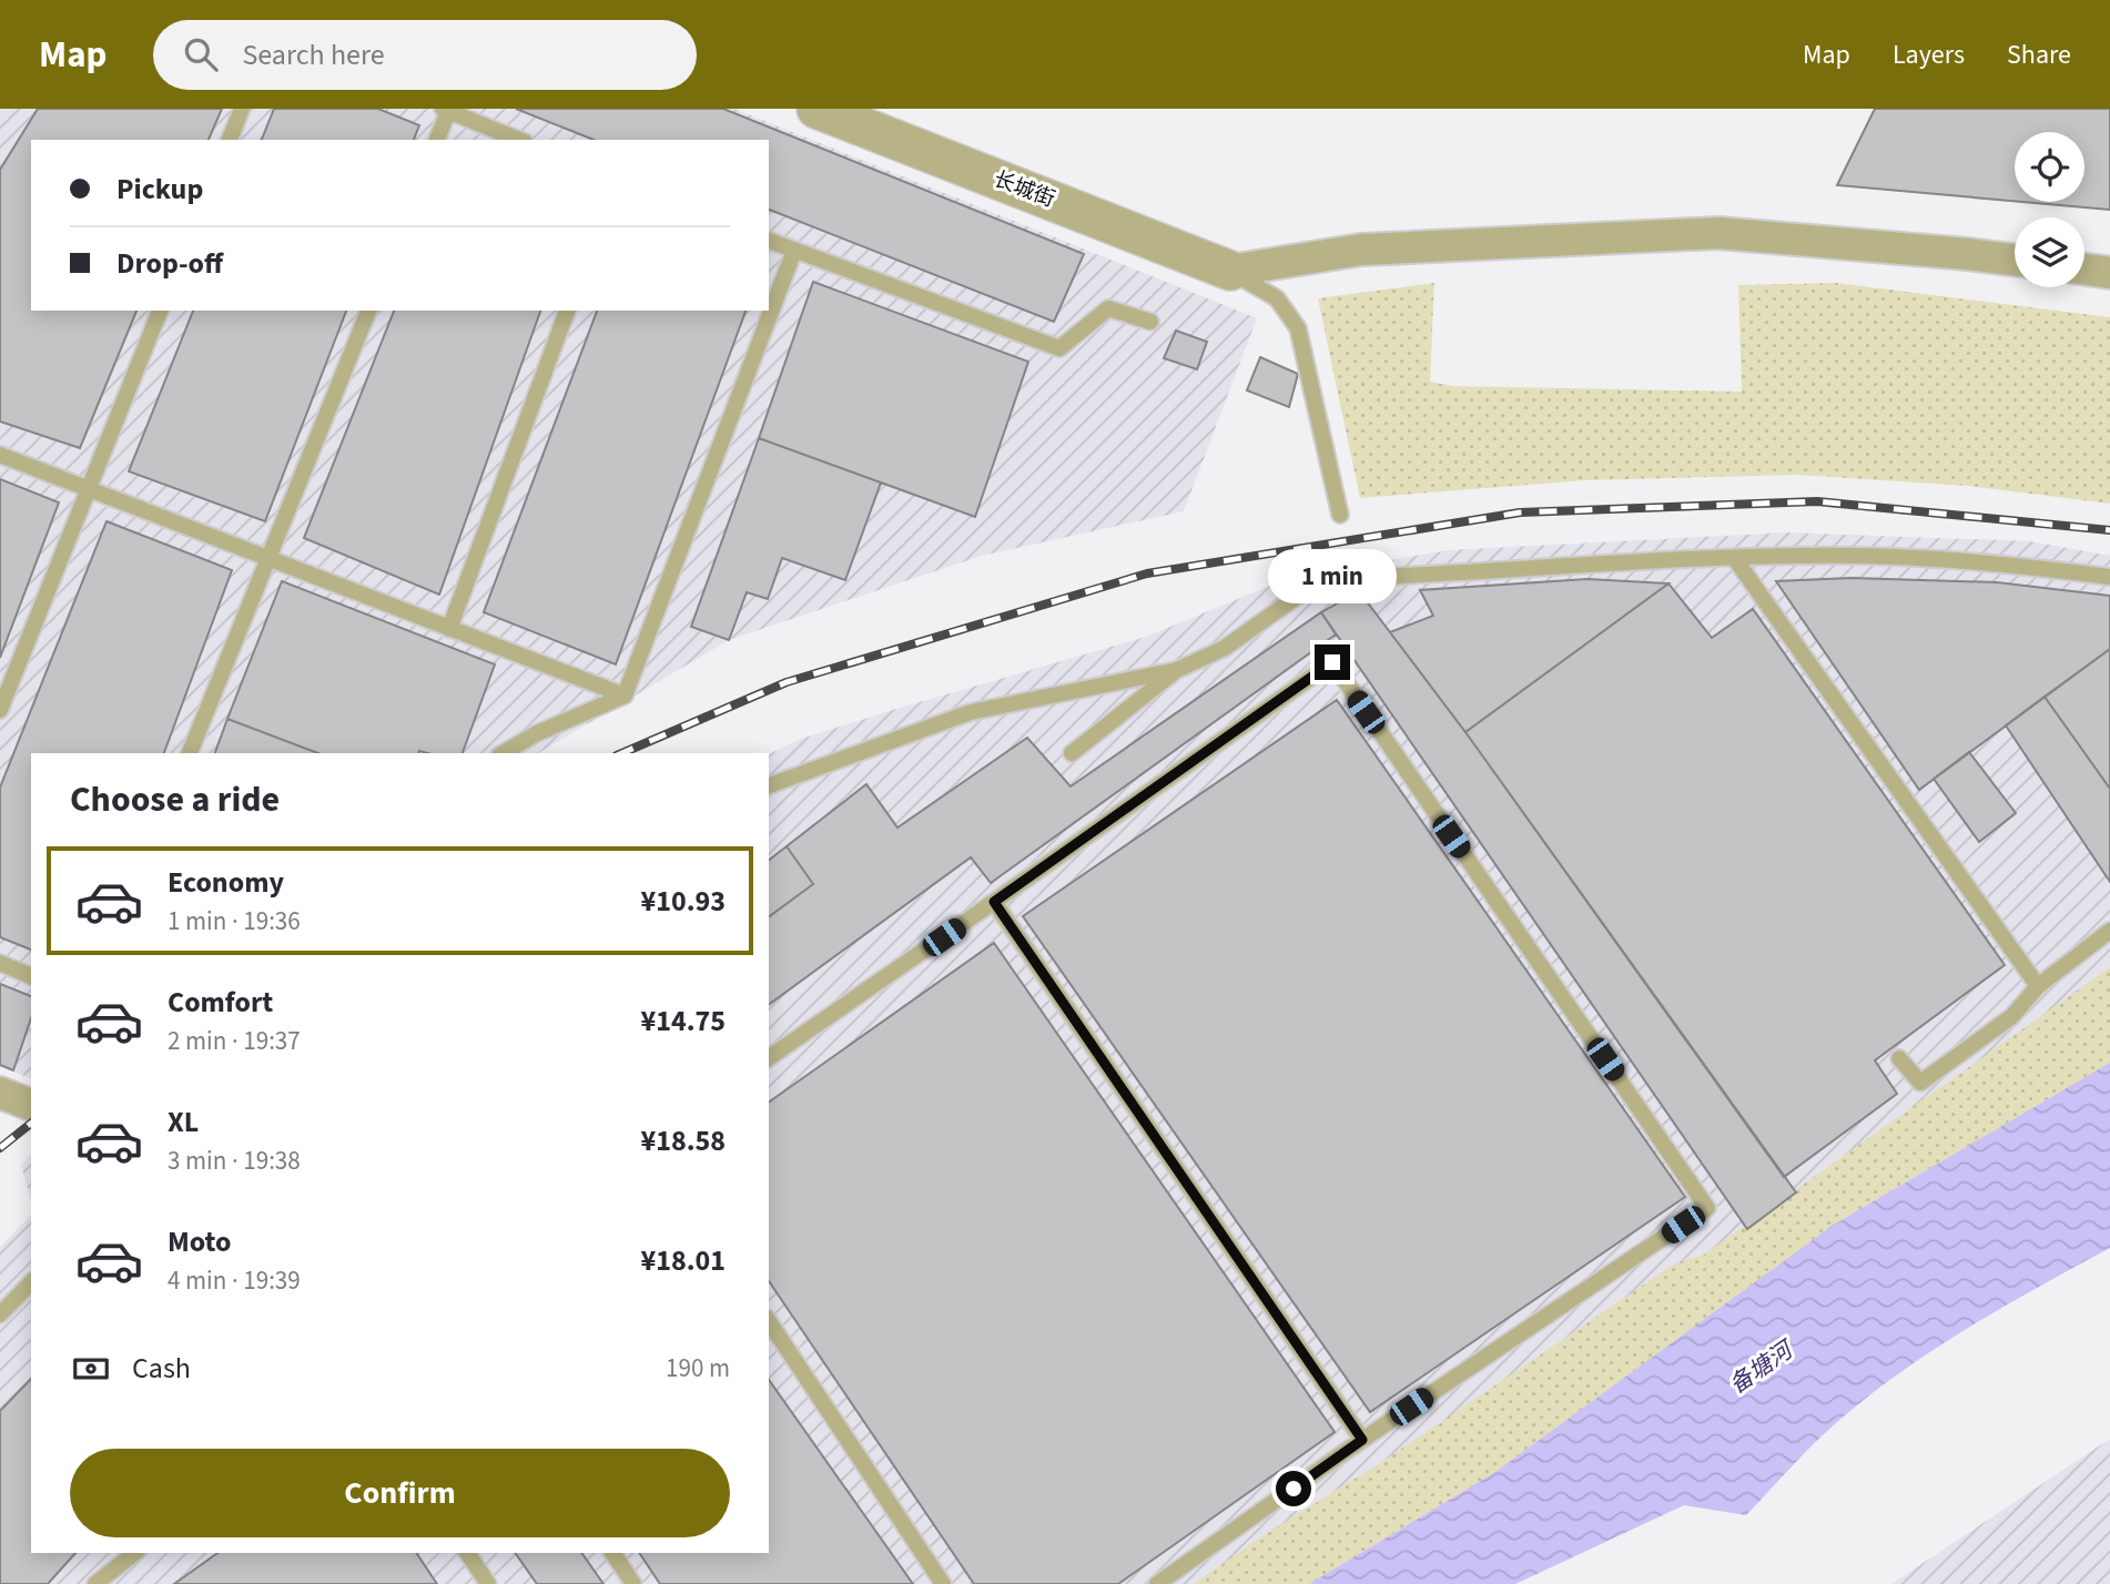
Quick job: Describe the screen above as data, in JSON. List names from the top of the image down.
{
  "streets": {
    "street": ["长城街"]
  },
  "water": ["备塘河"],
  "page": {
    "header": "Map",
    "search": "Search here",
    "nav": ["Map", "Layers", "Share"],
    "banner": ["Pickup", "Drop-off"],
    "bubble": "1 min",
    "heading": "Choose a ride",
    "list": [
      {
        "name": "Economy",
        "note": "1 min · 19:36",
        "value": "¥10.93"
      },
      {
        "name": "Comfort",
        "note": "2 min · 19:37",
        "value": "¥14.75"
      },
      {
        "name": "XL",
        "note": "3 min · 19:38",
        "value": "¥18.58"
      },
      {
        "name": "Moto",
        "note": "4 min · 19:39",
        "value": "¥18.01"
      }
    ],
    "pay": ["Cash", "190 m"],
    "buttons": "Confirm"
  }
}
